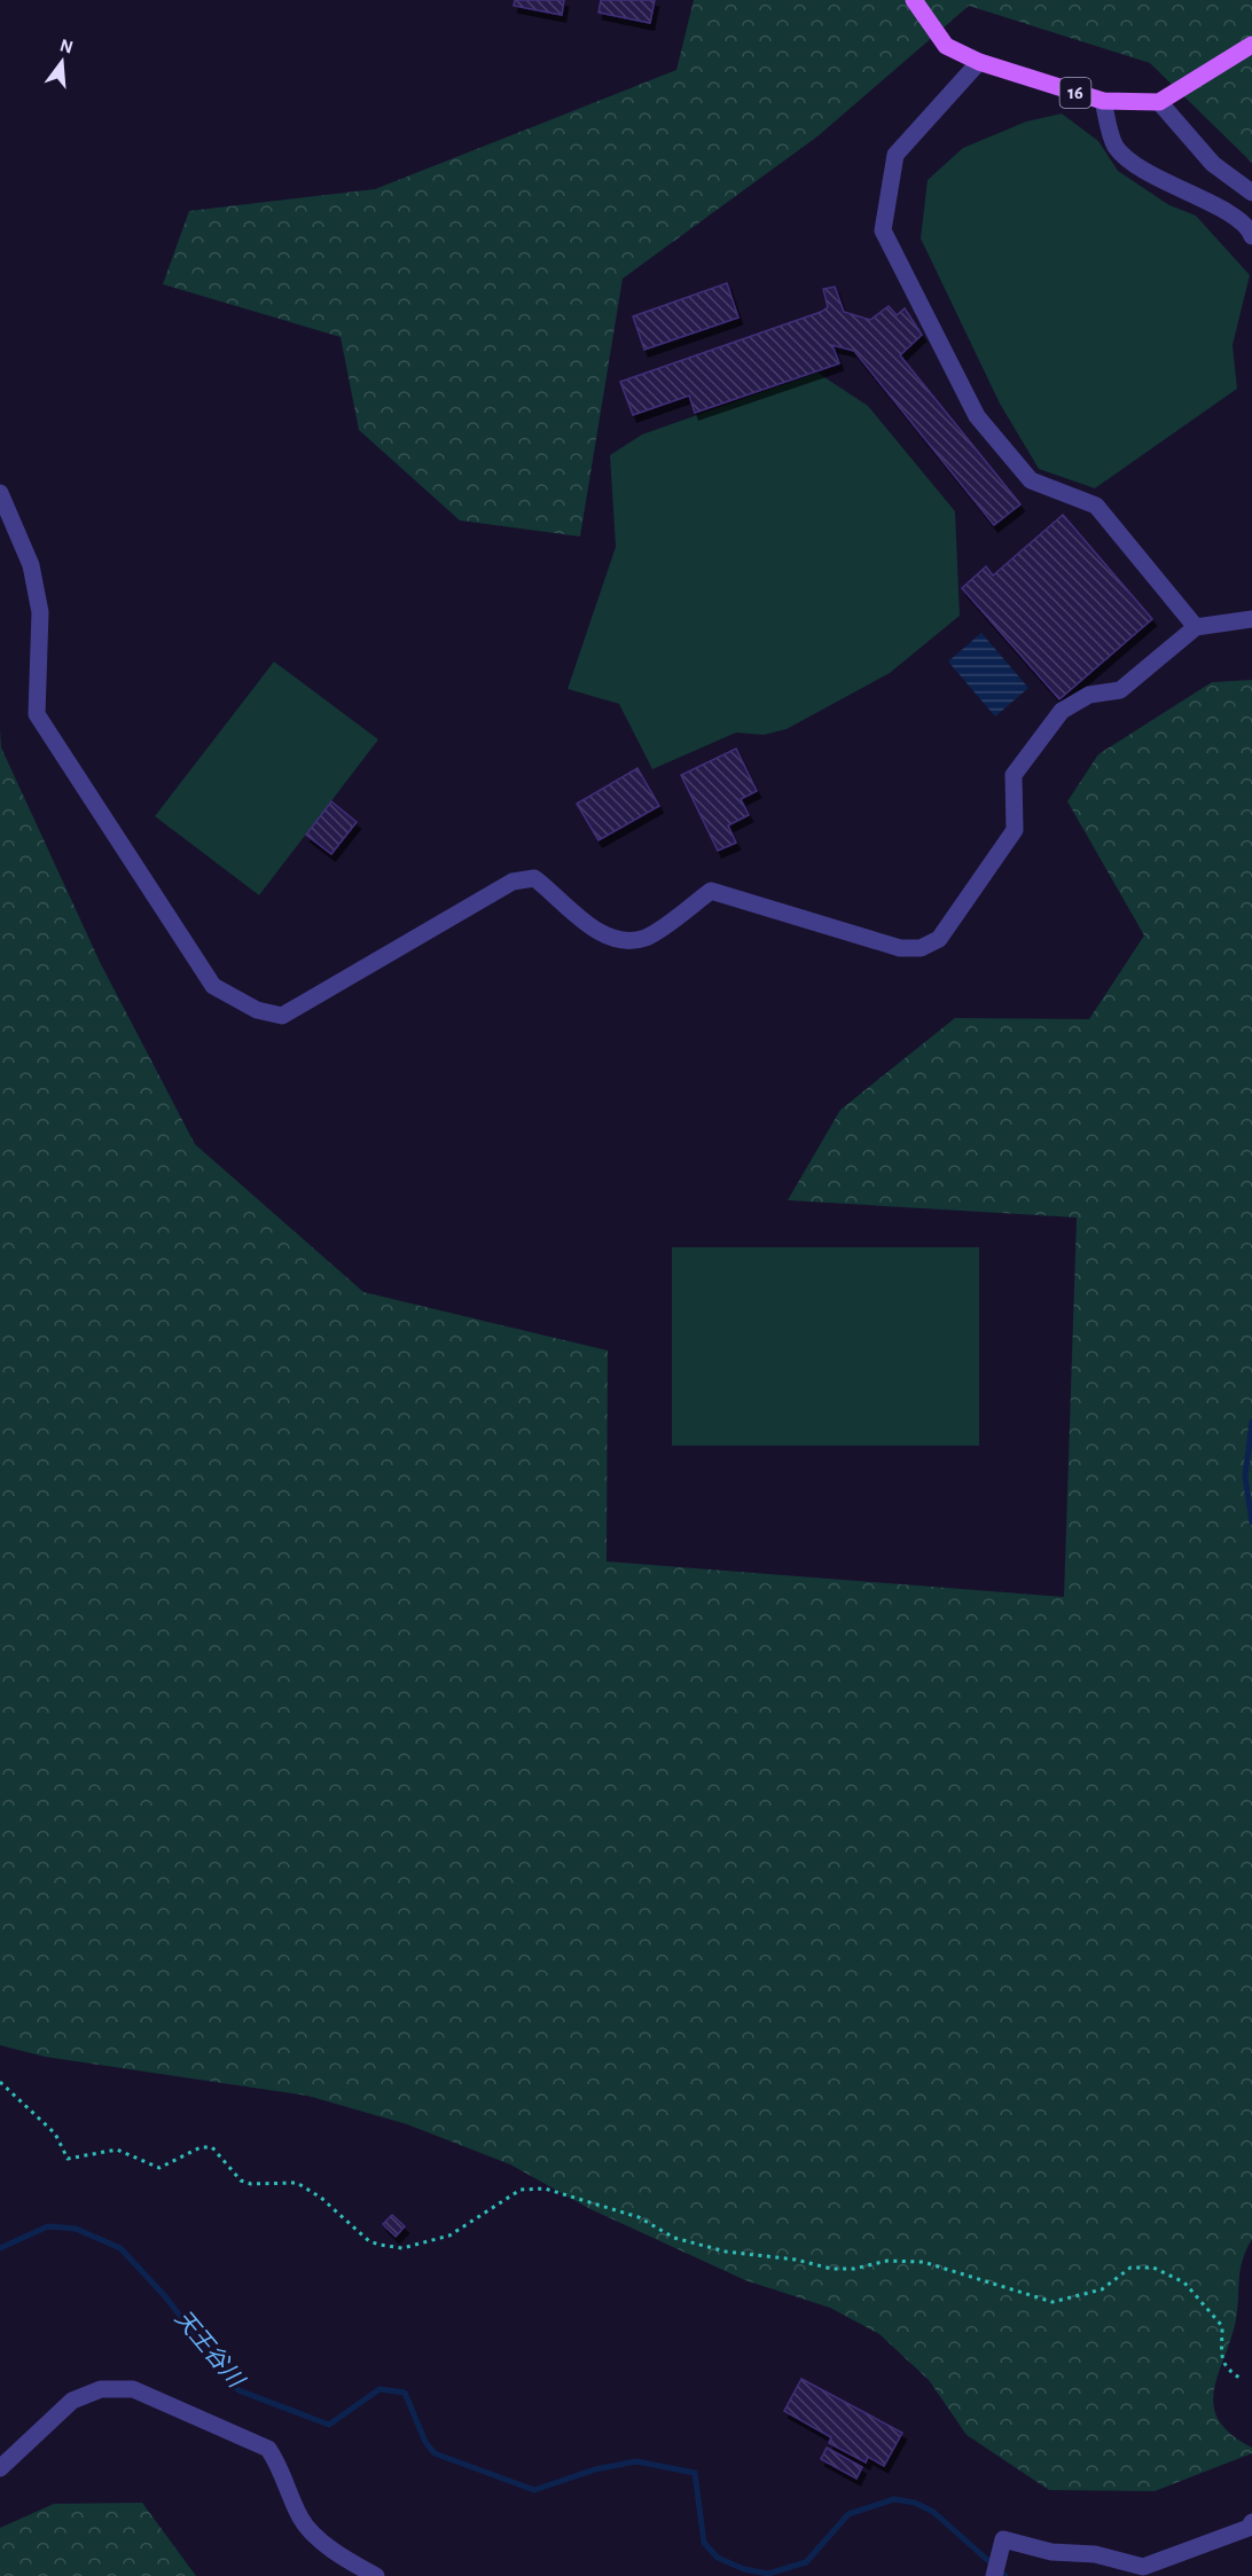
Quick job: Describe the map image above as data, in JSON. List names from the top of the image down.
{
  "streets": {
    "main road": ["16"]
  },
  "water": ["天王谷川"],
  "north": "top"
}
